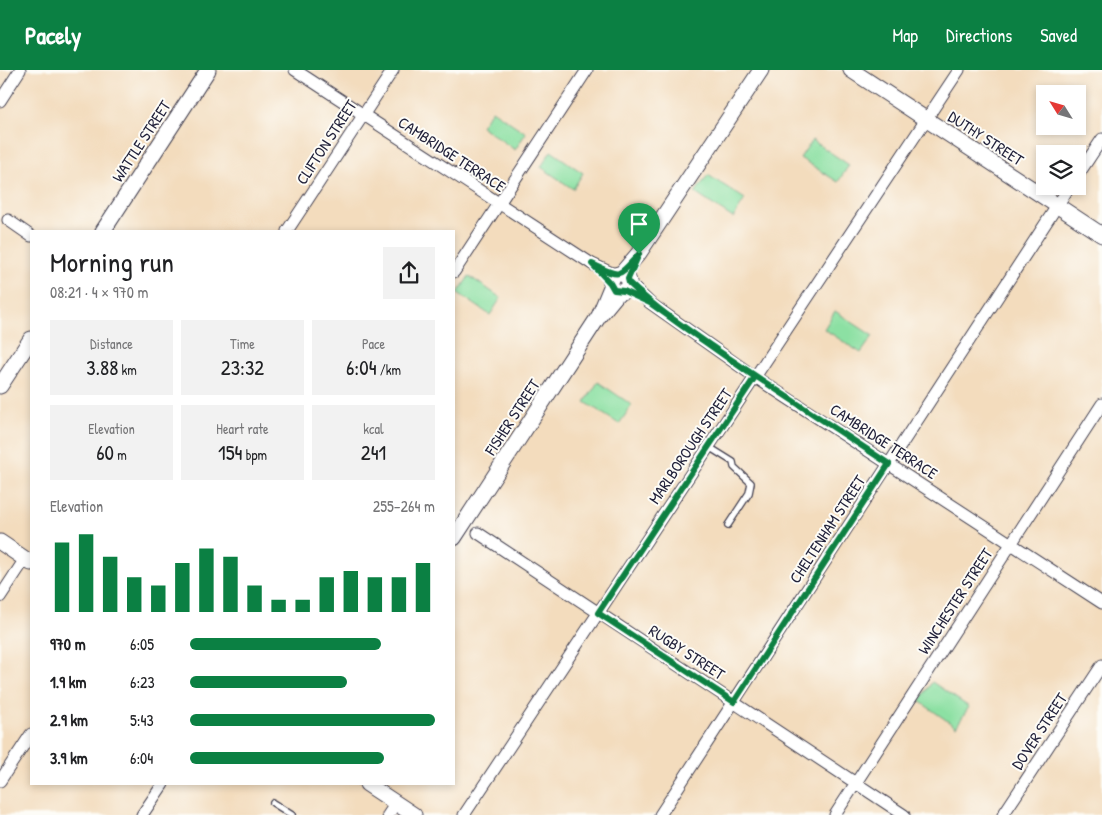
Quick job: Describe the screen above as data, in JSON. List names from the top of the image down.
{
  "streets": {
    "street": [
      "DUTHY STREET",
      "WATTLE STREET",
      "CLIFTON STREET",
      "CAMBRIDGE TERRACE",
      "FISHER STREET",
      "MARLBOROUGH STREET",
      "CHELTENHAM STREET",
      "WINCHESTER STREET",
      "RUGBY STREET",
      "DOVER STREET"
    ]
  },
  "crossings": [
    ["DUTHY STREET", "MARLBOROUGH STREET"],
    ["DUTHY STREET", "CHELTENHAM STREET"],
    ["CLIFTON STREET", "CAMBRIDGE TERRACE"],
    ["CAMBRIDGE TERRACE", "FISHER STREET"],
    ["CAMBRIDGE TERRACE", "MARLBOROUGH STREET"],
    ["CAMBRIDGE TERRACE", "CHELTENHAM STREET"],
    ["CAMBRIDGE TERRACE", "WINCHESTER STREET"],
    ["MARLBOROUGH STREET", "RUGBY STREET"],
    ["CHELTENHAM STREET", "RUGBY STREET"],
    ["WINCHESTER STREET", "RUGBY STREET"]
  ],
  "north": "top left",
  "page": {
    "header": "Pacely",
    "nav": ["Map", "Directions", "Saved"],
    "heading": ["Morning run", "08:21 · 4 × 970 m"],
    "stats": [
      ["Distance", "3.88 km"],
      ["Time", "23:32"],
      ["Pace", "6:04 /km"],
      ["Elevation", "60 m"],
      ["Heart rate", "154 bpm"],
      ["kcal", "241"]
    ],
    "chart": ["Elevation", "255–264 m"],
    "list": [
      {
        "name": "970 m",
        "note": "6:05"
      },
      {
        "name": "1.9 km",
        "note": "6:23"
      },
      {
        "name": "2.9 km",
        "note": "5:43"
      },
      {
        "name": "3.9 km",
        "note": "6:04"
      }
    ]
  }
}
